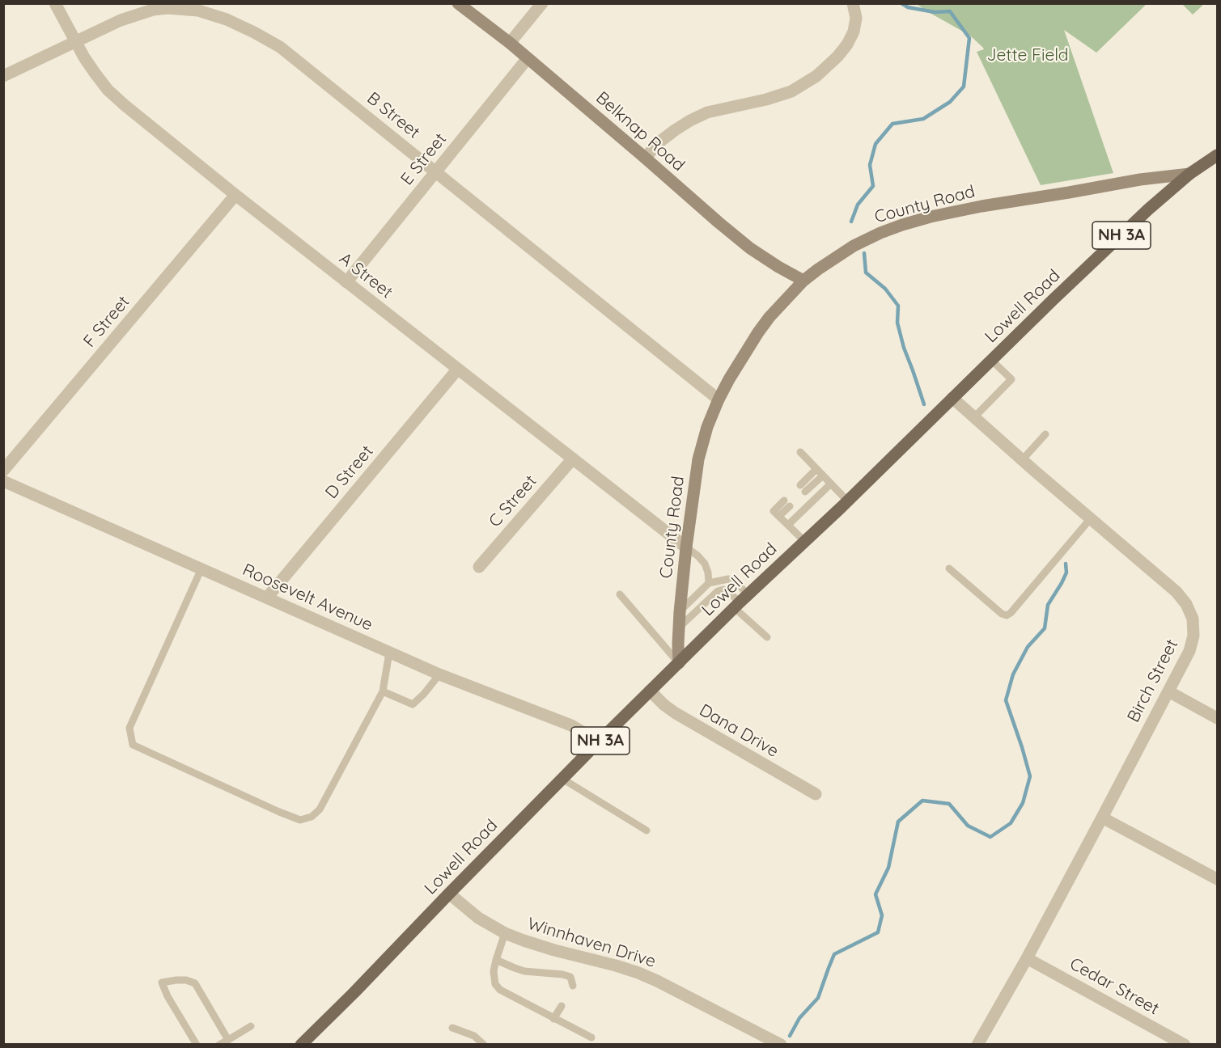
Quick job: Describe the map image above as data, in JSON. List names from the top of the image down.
{
  "streets": {
    "main road": ["NH 3A", "Lowell Road"],
    "street": [
      "B Street",
      "Belknap Road",
      "E Street",
      "County Road",
      "A Street",
      "F Street",
      "D Street",
      "C Street",
      "Roosevelt Avenue",
      "Birch Street",
      "Dana Drive",
      "Winnhaven Drive",
      "Cedar Street"
    ]
  },
  "crossings": [
    ["B Street", "E Street"],
    ["B Street", "County Road"],
    ["B Street", "A Street"],
    ["Belknap Road", "E Street"],
    ["Belknap Road", "County Road"],
    ["E Street", "A Street"],
    ["County Road", "A Street"],
    ["County Road", "Lowell Road"],
    ["A Street", "F Street"],
    ["A Street", "D Street"],
    ["A Street", "C Street"],
    ["Lowell Road", "Roosevelt Avenue"],
    ["Lowell Road", "Birch Street"],
    ["Lowell Road", "Dana Drive"],
    ["Lowell Road", "Winnhaven Drive"],
    ["D Street", "Roosevelt Avenue"],
    ["Birch Street", "Cedar Street"]
  ],
  "parks": ["Jette Field"]
}
